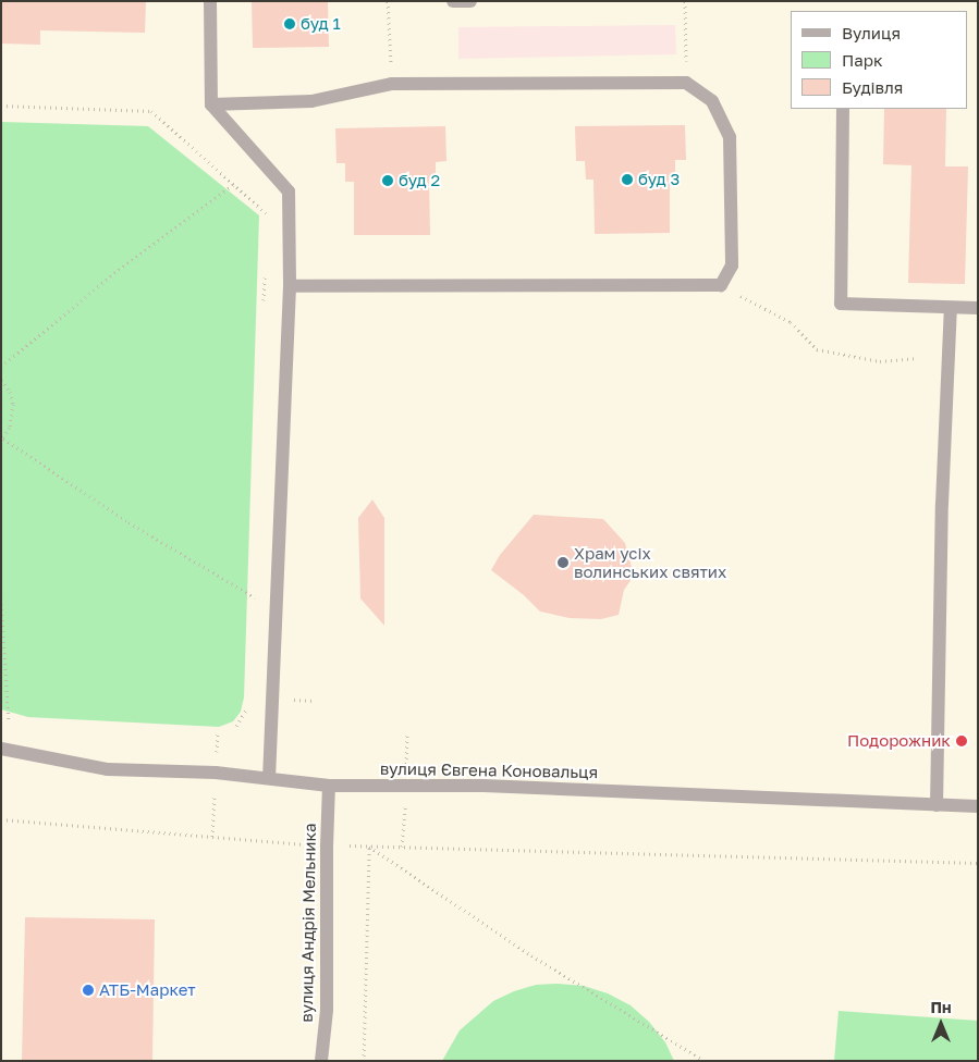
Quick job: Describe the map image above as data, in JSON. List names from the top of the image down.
{
  "streets": {
    "street": ["вулиця Євгена Коновальця", "вулиця Андрія Мельника"]
  },
  "crossings": [
    ["вулиця Євгена Коновальця", "вулиця Андрія Мельника"]
  ],
  "places": [
    "буд 1",
    "буд 3",
    "буд 2",
    "Храм усіх волинських святих",
    "Подорожник",
    "АТБ-Маркет"
  ],
  "legend": ["Вулиця", "Парк", "Будівля"],
  "north": "top"
}
